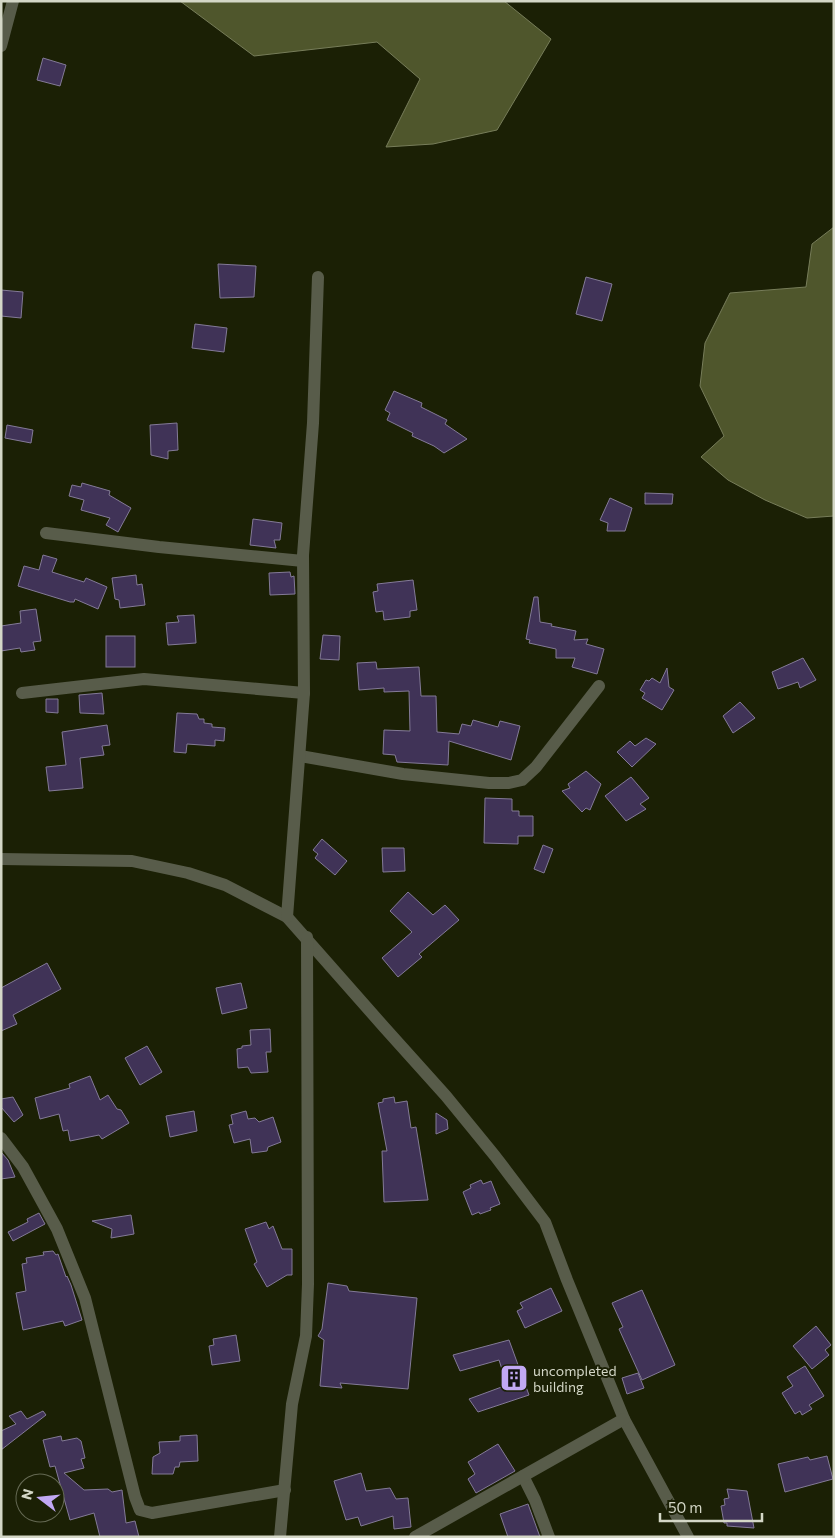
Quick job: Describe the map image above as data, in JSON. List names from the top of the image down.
{
  "places": {
    "building": ["uncompleted building"]
  },
  "scale_bar": "50 m",
  "north": "left"
}
